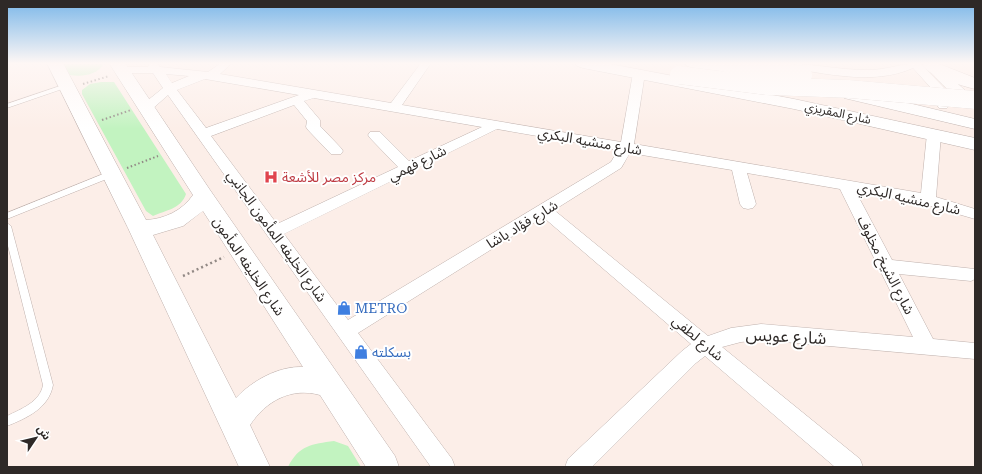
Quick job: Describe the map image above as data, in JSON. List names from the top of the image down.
{
  "streets": {
    "main road": ["شارع المقريزي", "شارع الخليفه المأمون"],
    "street": [
      "شارع منشيه البكري",
      "شارع فهمي",
      "شارع فؤاد باشا",
      "شارع الخليفه المأمون الجانبي",
      "شارع الشيخ مخلوف",
      "شارع عويس",
      "شارع لطفي"
    ]
  },
  "crossings": [
    ["شارع منشيه البكري", "شارع فهمي"],
    ["شارع منشيه البكري", "شارع فؤاد باشا"],
    ["شارع منشيه البكري", "شارع الشيخ مخلوف"],
    ["شارع فهمي", "شارع الخليفه المأمون الجانبي"],
    ["شارع فؤاد باشا", "شارع الخليفه المأمون الجانبي"],
    ["شارع فؤاد باشا", "شارع لطفي"],
    ["شارع الشيخ مخلوف", "شارع عويس"],
    ["شارع عويس", "شارع لطفي"]
  ],
  "places": {
    "hospital": ["مركز مصر للأشعة"],
    "shop": ["METRO", "بسكلته"]
  },
  "north": "top right"
}
